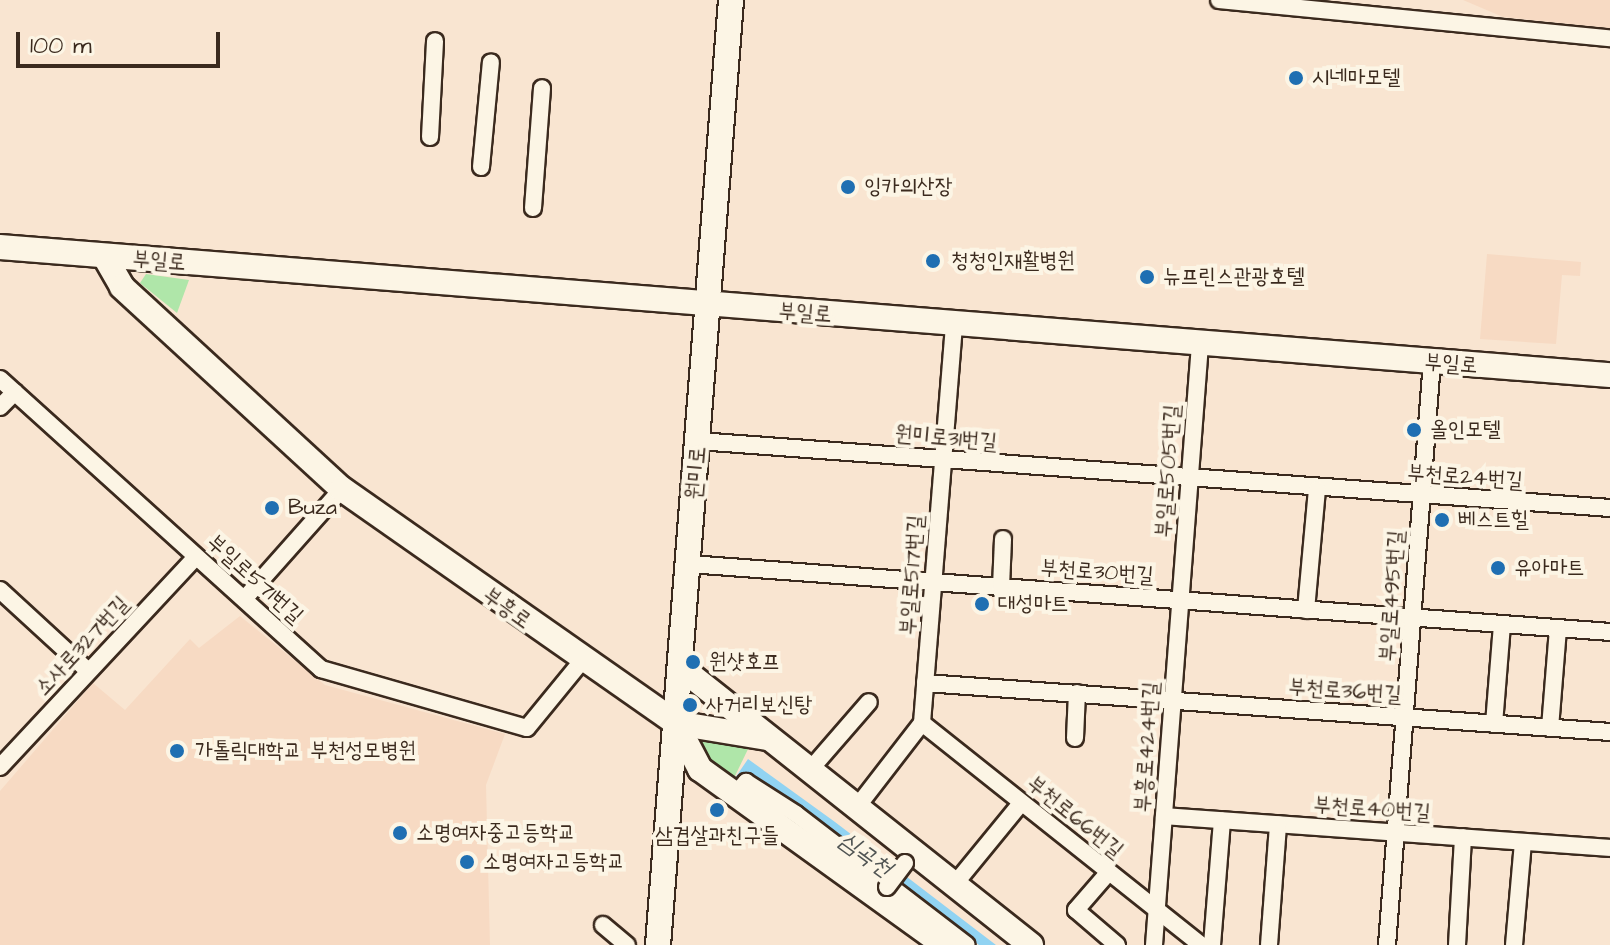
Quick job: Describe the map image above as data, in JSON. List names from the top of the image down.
{
  "streets": {
    "street": [
      "부일로",
      "원미로31번길",
      "부일로505번길",
      "원미로",
      "부천로24번길",
      "부천로30번길",
      "부일로517번길",
      "부일로571번길",
      "부일로495번길",
      "부흥로",
      "소사로327번길",
      "부천로36번길",
      "부흥로424번길",
      "부천로40번길",
      "부천로66번길"
    ]
  },
  "crossings": [
    ["부일로", "부일로505번길"],
    ["부일로", "원미로"],
    ["부일로", "부일로517번길"],
    ["부일로", "부일로495번길"],
    ["부일로", "부흥로"],
    ["원미로31번길", "부일로505번길"],
    ["원미로31번길", "원미로"],
    ["원미로31번길", "부천로24번길"],
    ["원미로31번길", "부일로517번길"],
    ["부일로505번길", "부천로24번길"],
    ["부일로505번길", "부천로30번길"],
    ["부일로505번길", "부흥로424번길"],
    ["원미로", "부천로30번길"],
    ["원미로", "부흥로"],
    ["부천로24번길", "부일로495번길"],
    ["부천로30번길", "부일로517번길"],
    ["부천로30번길", "부일로495번길"],
    ["부천로30번길", "부흥로424번길"],
    ["부일로517번길", "부천로36번길"],
    ["부일로517번길", "부천로66번길"],
    ["부일로571번길", "부흥로"],
    ["부일로571번길", "소사로327번길"],
    ["부일로495번길", "부천로36번길"],
    ["부일로495번길", "부천로40번길"],
    ["부천로36번길", "부흥로424번길"],
    ["부흥로424번길", "부천로40번길"],
    ["부흥로424번길", "부천로66번길"]
  ],
  "water": ["심곡천"],
  "places": [
    "시네마모텔",
    "잉카의산장",
    "청청인재활병원",
    "뉴프린스관광호텔",
    "올인모텔",
    "Buza",
    "베스트힐",
    "유아마트",
    "대성마트",
    "원샷호프",
    "사거리보신탕",
    "가톨릭대학교 부천성모병원",
    "삼겹살과친구들",
    "소명여자중고등학교",
    "소명여자고등학교"
  ],
  "scale_bar": "100 m"
}
